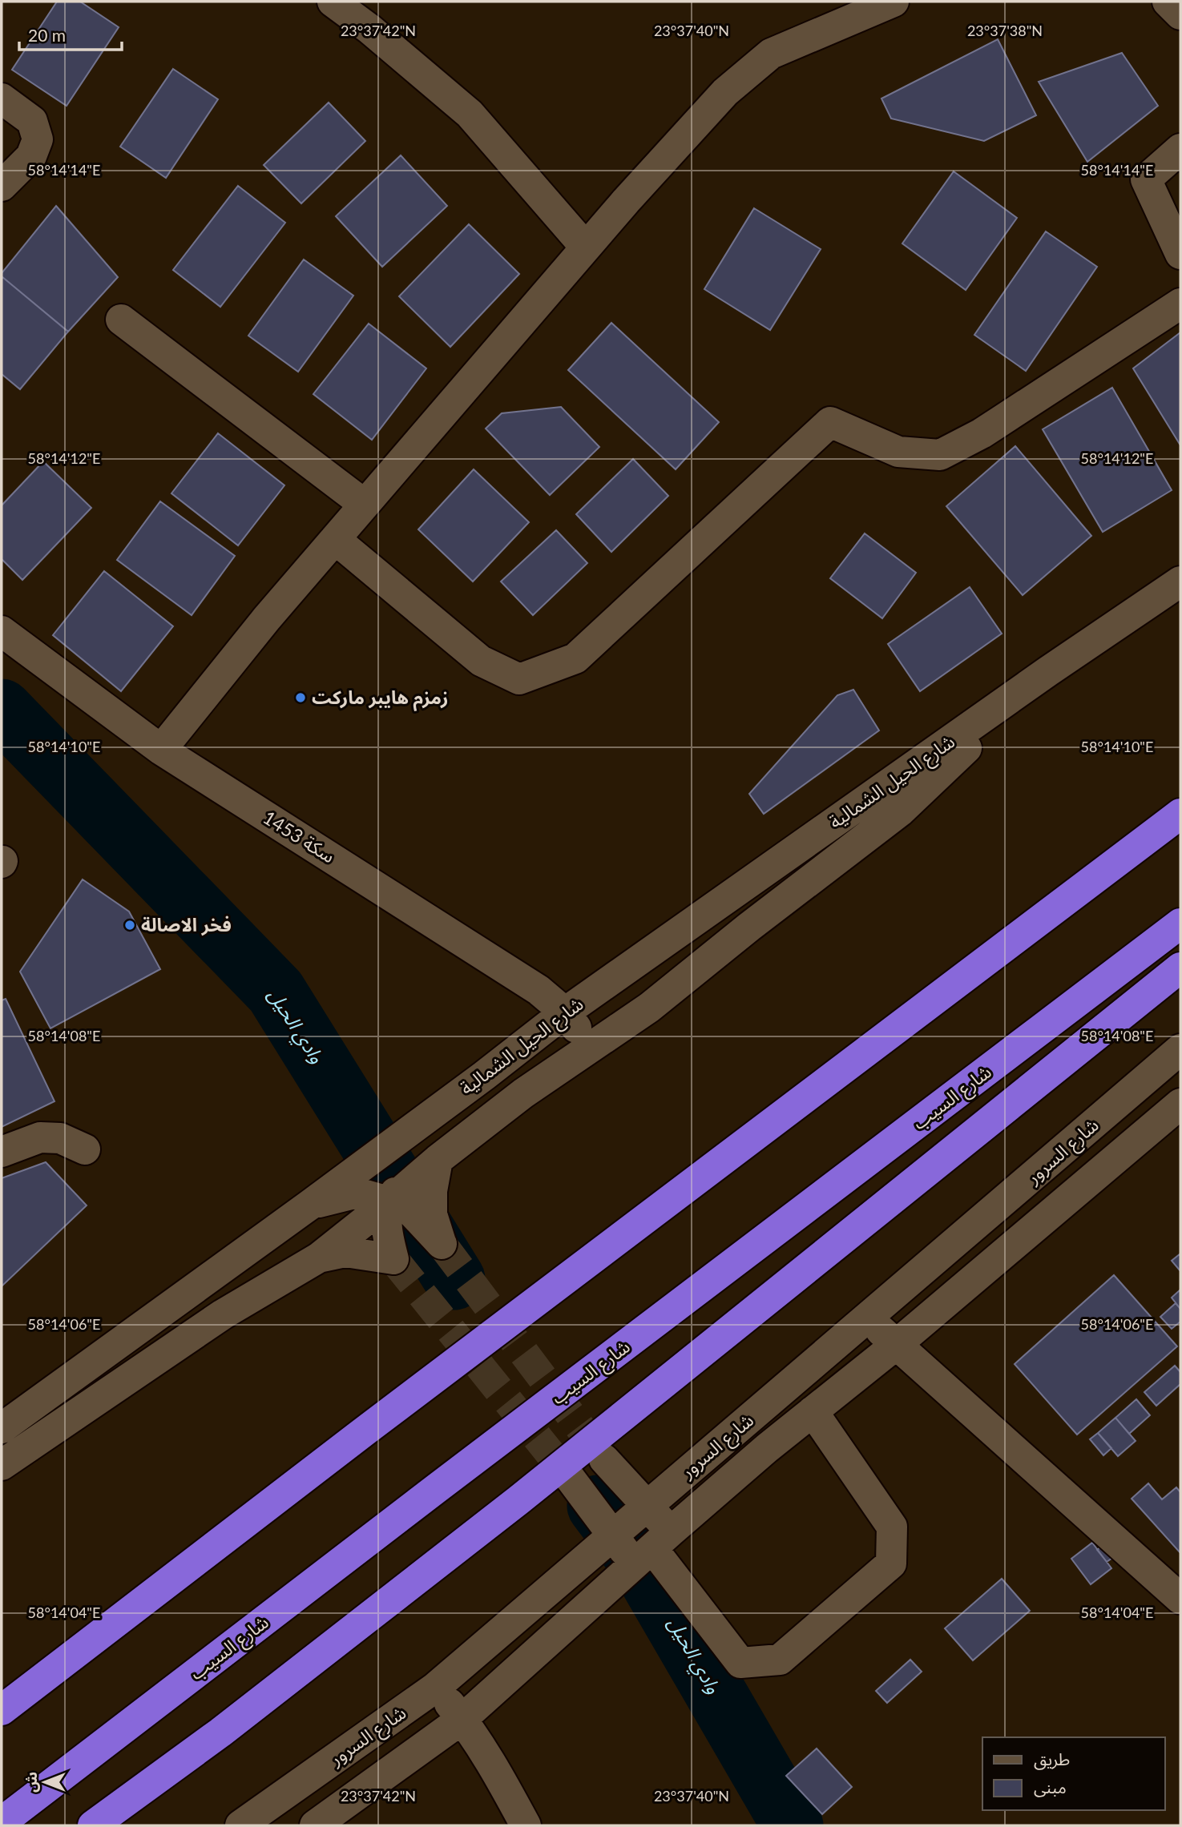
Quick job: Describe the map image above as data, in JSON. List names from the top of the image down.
{
  "streets": {
    "highway": ["شارع السيب"],
    "street": ["شارع الحيل الشمالية", "سكة 1453", "شارع السرور"]
  },
  "crossings": [
    ["شارع الحيل الشمالية", "سكة 1453"]
  ],
  "water": ["وادي الحيل"],
  "places": ["زمزم هايبر ماركت", "فخر الاصالة"],
  "legend": ["طريق", "مبنى"],
  "scale_bar": "20 m",
  "north": "left",
  "coordinates": [
    "23°37'42\"N",
    "23°37'40\"N",
    "23°37'38\"N",
    "58°14'14\"E",
    "58°14'12\"E",
    "58°14'10\"E",
    "58°14'08\"E",
    "58°14'06\"E",
    "58°14'04\"E"
  ]
}
